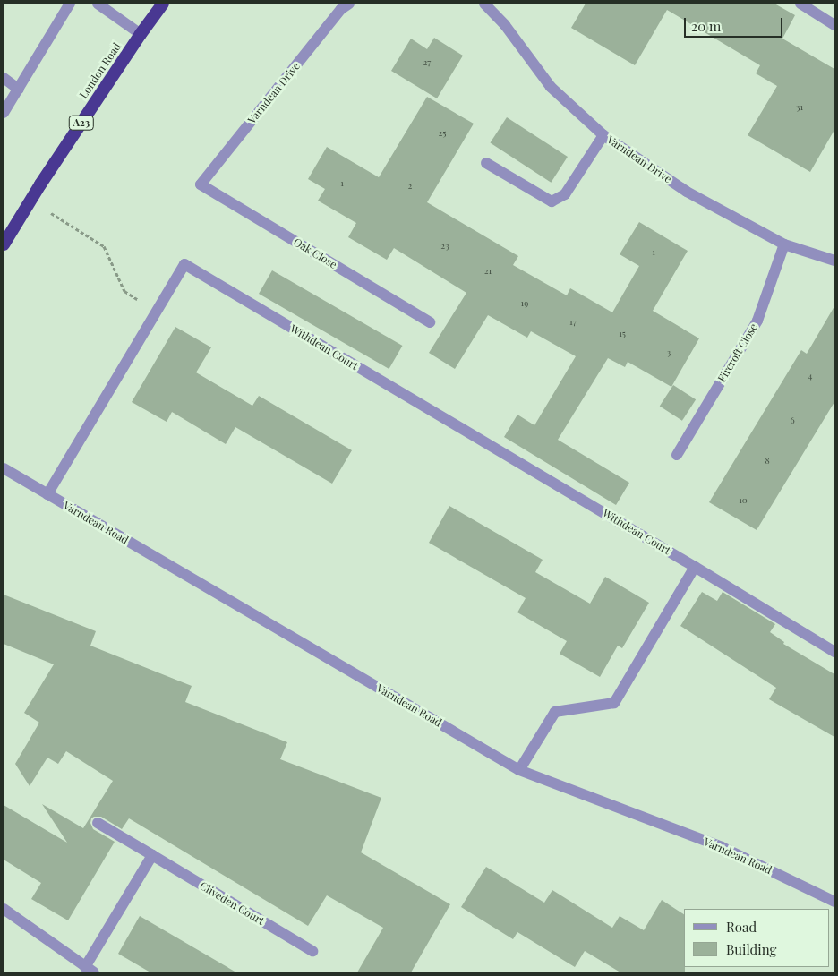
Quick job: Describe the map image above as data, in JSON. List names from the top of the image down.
{
  "streets": {
    "highway": ["London Road", "A23"],
    "street": [
      "Varndean Drive",
      "Oak Close",
      "Withdean Court",
      "Fircroft Close",
      "Varndean Road",
      "Cliveden Court"
    ]
  },
  "crossings": [
    ["Varndean Drive", "Oak Close"],
    ["Varndean Drive", "Fircroft Close"],
    ["Withdean Court", "Varndean Road"]
  ],
  "house_numbers": [
    "27",
    "31",
    "25",
    "1",
    "2",
    "23",
    "1",
    "21",
    "19",
    "17",
    "15",
    "3",
    "4",
    "6",
    "8",
    "10"
  ],
  "legend": ["Road", "Building"],
  "scale_bar": "20 m"
}
